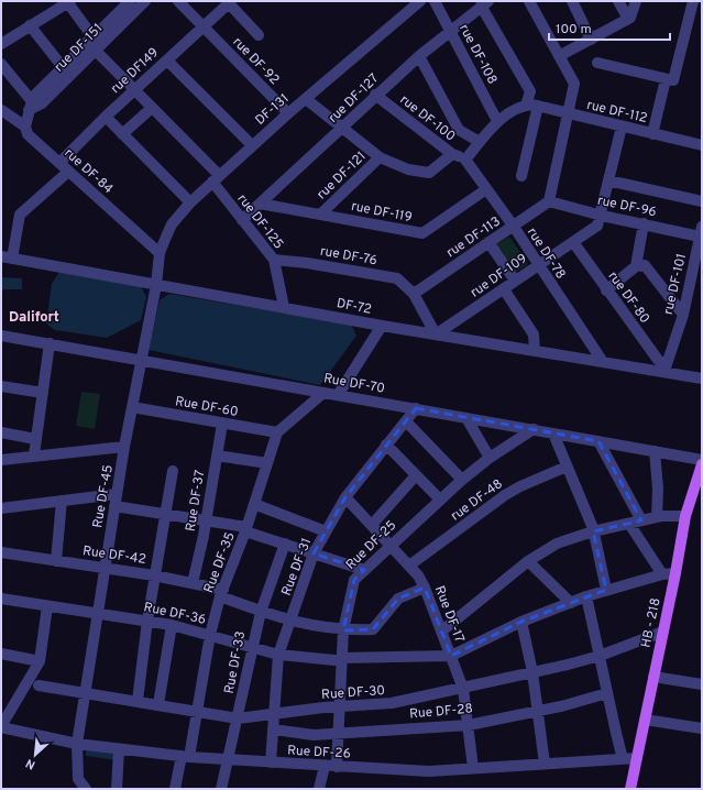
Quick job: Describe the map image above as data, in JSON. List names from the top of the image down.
{
  "streets": {
    "main road": ["HB - 218"],
    "street": [
      "rue DF-151",
      "rue DF-108",
      "rue DF-92",
      "rue DF149",
      "rue DF-127",
      "DF-131",
      "rue DF-112",
      "rue DF-100",
      "rue DF-84",
      "rue DF-121",
      "rue DF-96",
      "rue DF-119",
      "rue DF-125",
      "rue DF-113",
      "rue DF-78",
      "rue DF-76",
      "rue DF-109",
      "rue DF-101",
      "rue DF-80",
      "DF-72",
      "Rue DF-70",
      "Rue DF-60",
      "Rue DF-45",
      "rue DF-48",
      "Rue DF-37",
      "Rue DF-25",
      "Rue DF-42",
      "Rue DF-35",
      "Rue DF-31",
      "Rue DF-36",
      "Rue DF-17",
      "Rue DF-33",
      "Rue DF-30",
      "Rue DF-28",
      "Rue DF-26"
    ]
  },
  "crossings": [
    ["rue DF-151", "rue DF-84"],
    ["rue DF-151", "rue DF-125"],
    ["rue DF-108", "rue DF-127"],
    ["rue DF-92", "rue DF149"],
    ["rue DF-92", "DF-131"],
    ["rue DF149", "rue DF-84"],
    ["rue DF149", "rue DF-125"],
    ["rue DF-127", "rue DF-100"],
    ["rue DF-127", "rue DF-119"],
    ["rue DF-127", "rue DF-125"],
    ["DF-131", "rue DF-84"],
    ["DF-131", "rue DF-125"],
    ["DF-131", "Rue DF-45"],
    ["rue DF-100", "rue DF-121"],
    ["rue DF-100", "rue DF-78"],
    ["rue DF-84", "Rue DF-45"],
    ["rue DF-121", "rue DF-119"],
    ["rue DF-96", "rue DF-113"],
    ["rue DF-96", "rue DF-109"],
    ["rue DF-96", "rue DF-101"],
    ["rue DF-119", "rue DF-78"],
    ["rue DF-125", "rue DF-76"],
    ["rue DF-125", "DF-72"],
    ["rue DF-113", "rue DF-78"],
    ["rue DF-113", "rue DF-76"],
    ["rue DF-78", "rue DF-109"],
    ["rue DF-78", "DF-72"],
    ["rue DF-76", "rue DF-109"],
    ["rue DF-76", "DF-72"],
    ["rue DF-109", "rue DF-80"],
    ["rue DF-109", "DF-72"],
    ["rue DF-101", "rue DF-80"],
    ["rue DF-101", "DF-72"],
    ["rue DF-80", "DF-72"],
    ["DF-72", "Rue DF-45"],
    ["Rue DF-70", "Rue DF-45"],
    ["Rue DF-70", "Rue DF-25"],
    ["Rue DF-70", "Rue DF-31"],
    ["Rue DF-60", "Rue DF-45"],
    ["Rue DF-60", "Rue DF-37"],
    ["Rue DF-60", "Rue DF-35"],
    ["Rue DF-45", "Rue DF-42"],
    ["Rue DF-45", "Rue DF-36"],
    ["Rue DF-45", "Rue DF-30"],
    ["Rue DF-45", "Rue DF-26"],
    ["rue DF-48", "Rue DF-17"],
    ["Rue DF-37", "Rue DF-42"],
    ["Rue DF-25", "Rue DF-42"],
    ["Rue DF-25", "Rue DF-36"],
    ["Rue DF-25", "Rue DF-17"],
    ["Rue DF-25", "Rue DF-30"],
    ["Rue DF-25", "Rue DF-28"],
    ["Rue DF-25", "Rue DF-26"],
    ["Rue DF-42", "Rue DF-35"],
    ["Rue DF-42", "Rue DF-31"],
    ["Rue DF-42", "Rue DF-17"],
    ["Rue DF-42", "Rue DF-33"],
    ["Rue DF-35", "Rue DF-36"],
    ["Rue DF-35", "Rue DF-30"],
    ["Rue DF-35", "Rue DF-26"],
    ["Rue DF-31", "Rue DF-36"],
    ["Rue DF-31", "Rue DF-17"],
    ["Rue DF-31", "Rue DF-30"],
    ["Rue DF-31", "Rue DF-28"],
    ["Rue DF-31", "Rue DF-26"],
    ["Rue DF-36", "Rue DF-17"],
    ["Rue DF-36", "Rue DF-33"],
    ["Rue DF-17", "Rue DF-30"],
    ["Rue DF-17", "Rue DF-28"],
    ["Rue DF-17", "Rue DF-26"],
    ["HB - 218", "Rue DF-30"],
    ["HB - 218", "Rue DF-26"],
    ["Rue DF-33", "Rue DF-30"],
    ["Rue DF-33", "Rue DF-26"]
  ],
  "districts": ["Dalifort"],
  "scale_bar": "100 m",
  "north": "bottom left"
}
